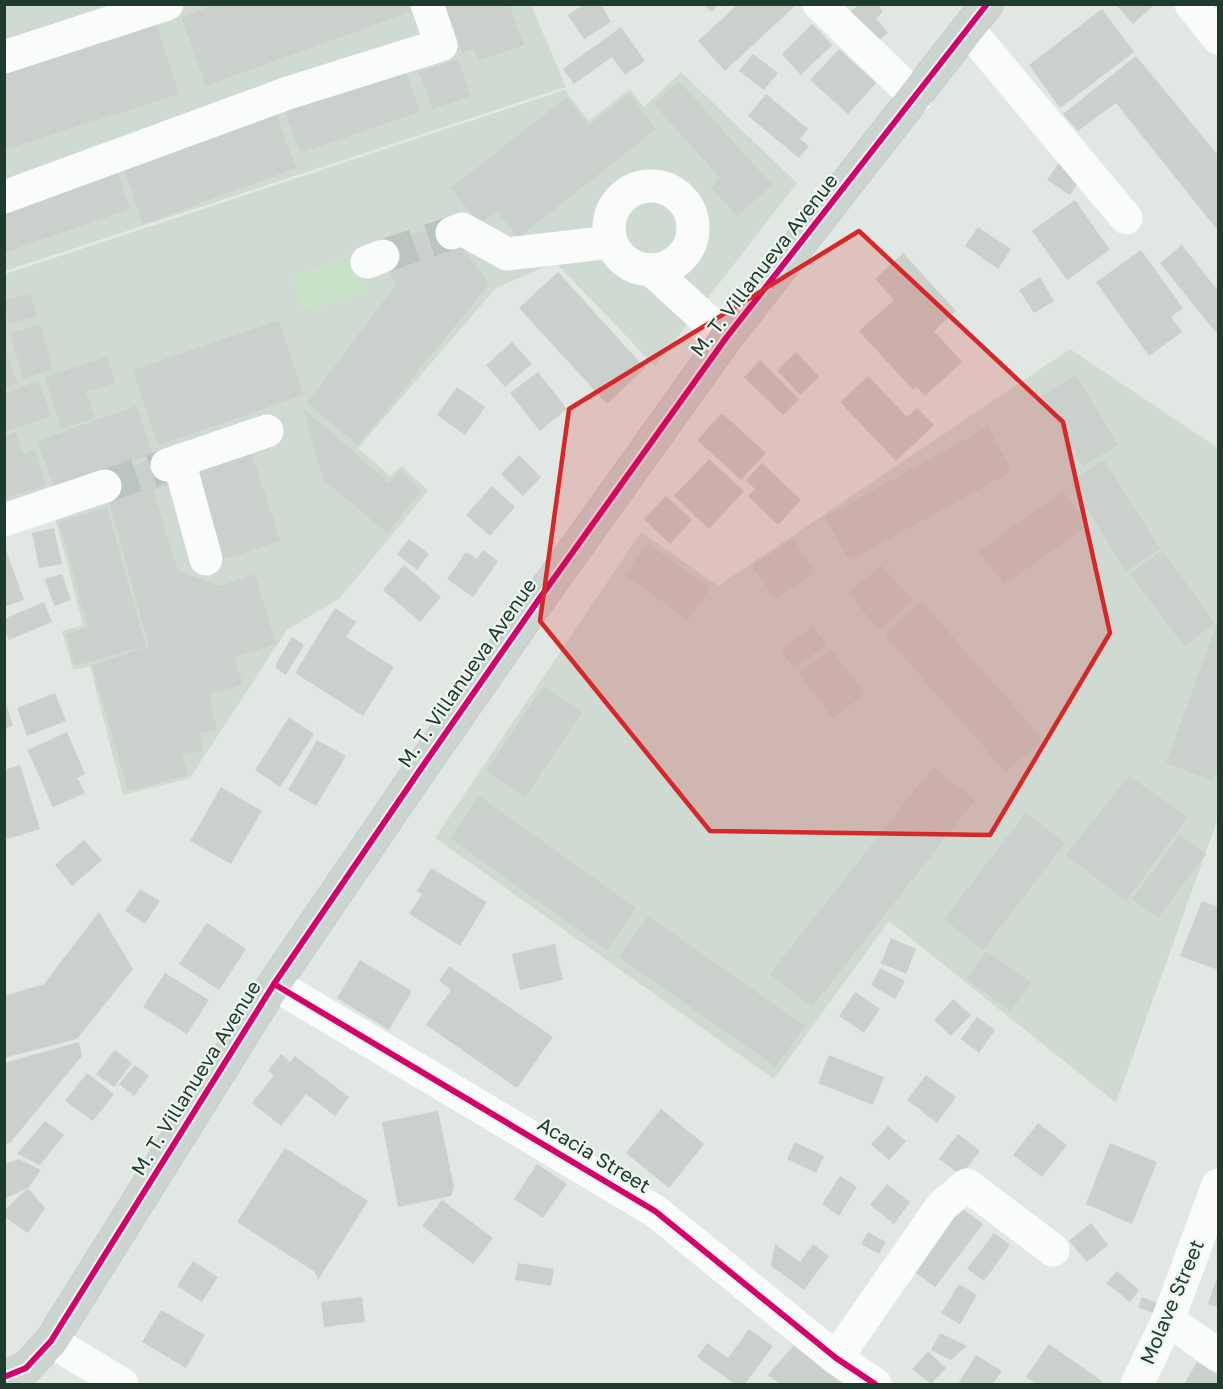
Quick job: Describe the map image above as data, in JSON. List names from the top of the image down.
{
  "streets": {
    "main road": ["M. T. Villanueva Avenue"],
    "street": ["Acacia Street", "Molave Street"]
  },
  "crossings": [
    ["M. T. Villanueva Avenue", "Acacia Street"]
  ]
}
